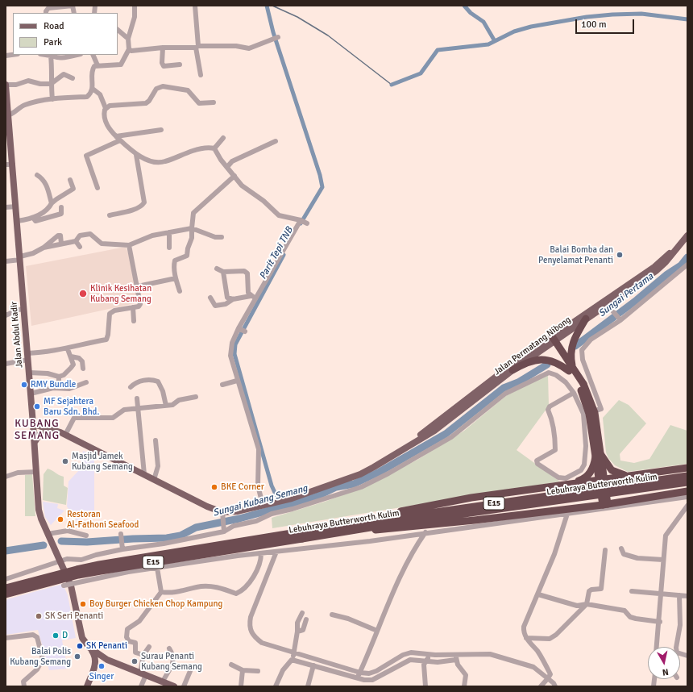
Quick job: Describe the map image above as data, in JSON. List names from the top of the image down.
{
  "streets": {
    "highway": ["Lebuhraya Butterworth Kulim", "E15"],
    "main road": ["Jalan Abdul Kadir", "Jalan Permatang Nibong"]
  },
  "crossings": [
    ["Jalan Abdul Kadir", "Jalan Permatang Nibong"]
  ],
  "districts": ["KUBANG SEMANG"],
  "water": ["Parit Tepi TNB", "Sungai Pertama", "Sungai Kubang Semang"],
  "places": [
    "Balai Bomba dan Penyelamat Penanti",
    "Klinik Kesihatan Kubang Semang",
    "RMY Bundle",
    "MF Sejahtera Baru Sdn. Bhd.",
    "Masjid Jamek Kubang Semang",
    "BKE Corner",
    "Restoran Al-Fathoni Seafood",
    "Boy Burger Chicken Chop Kampung",
    "SK Seri Penanti",
    "D",
    "SK Penanti",
    "Balai Polis Kubang Semang",
    "Surau Penanti Kubang Semang",
    "Singer"
  ],
  "legend": ["Road", "Park"],
  "scale_bar": "100 m",
  "north": "bottom"
}
